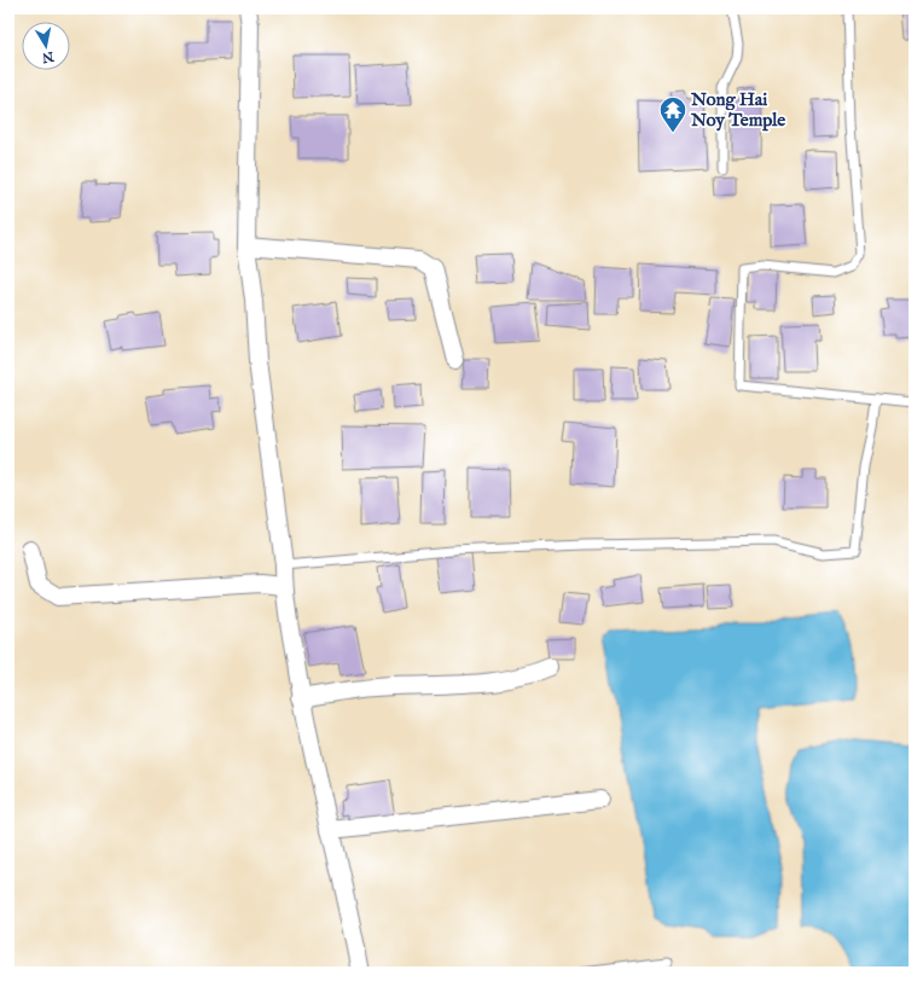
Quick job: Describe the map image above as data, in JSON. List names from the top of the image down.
{
  "places": {
    "temple": ["Nong Hai Noy Temple"]
  },
  "north": "bottom"
}
